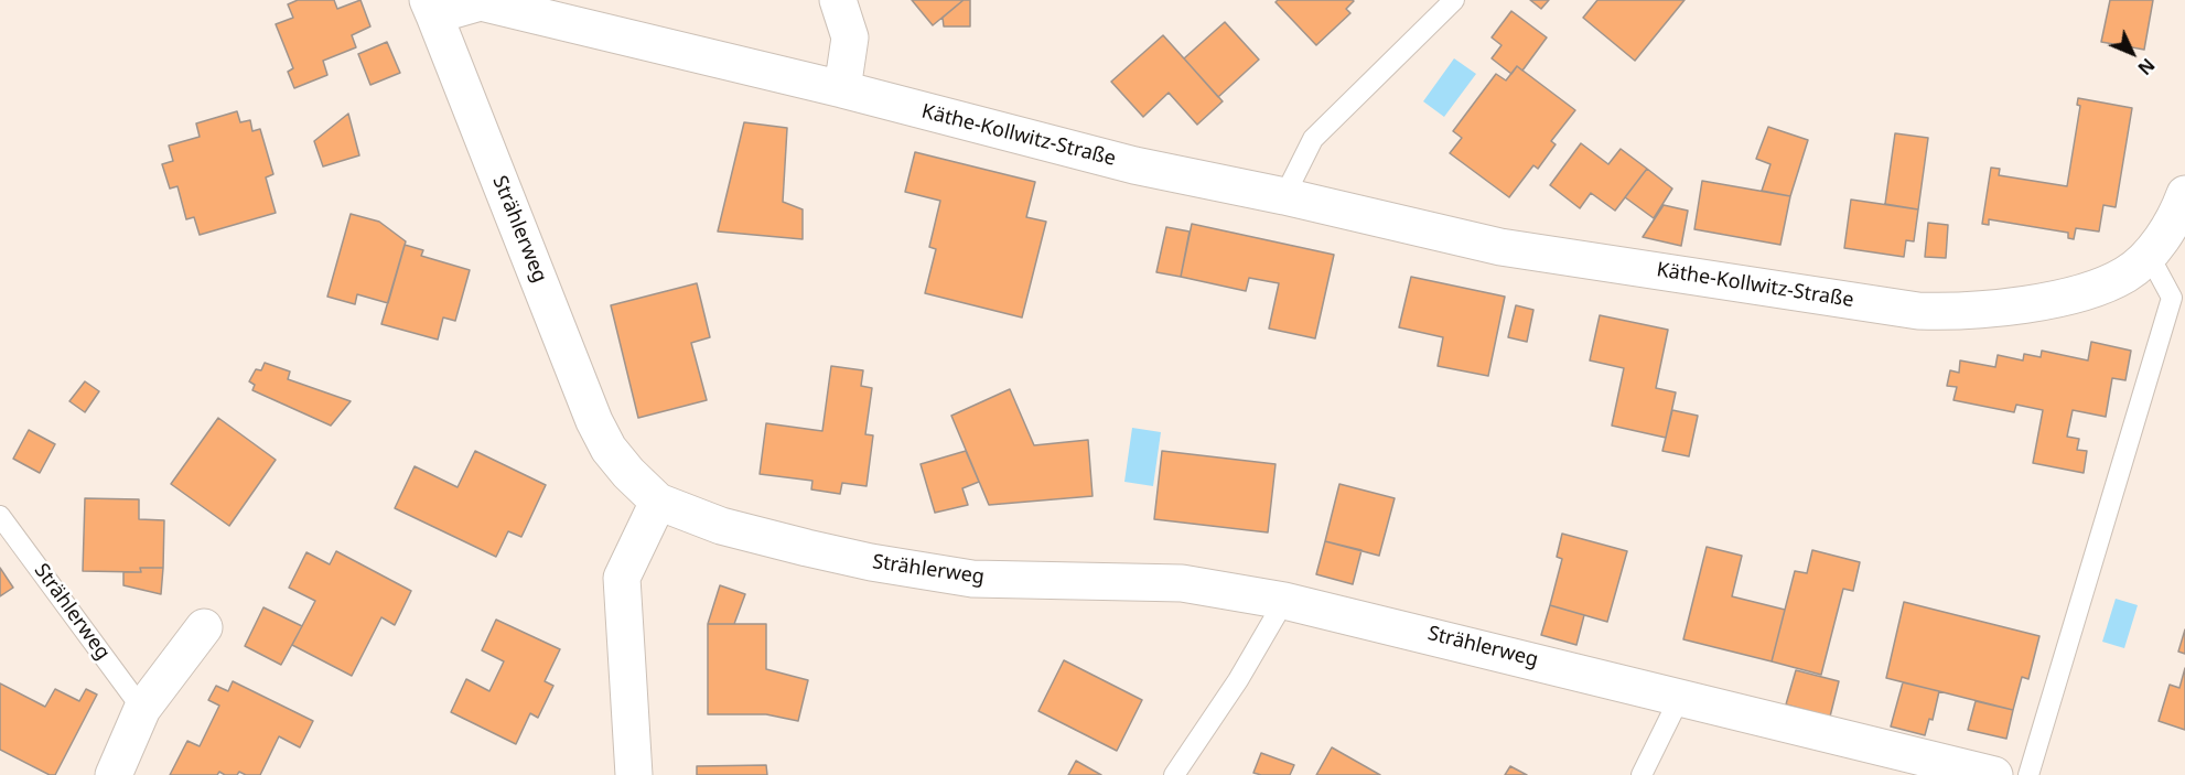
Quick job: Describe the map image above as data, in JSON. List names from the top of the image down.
{
  "streets": {
    "street": ["Käthe-Kollwitz-Straße", "Strählerweg"]
  },
  "crossings": [
    ["Käthe-Kollwitz-Straße", "Strählerweg"]
  ],
  "north": "bottom right"
}
